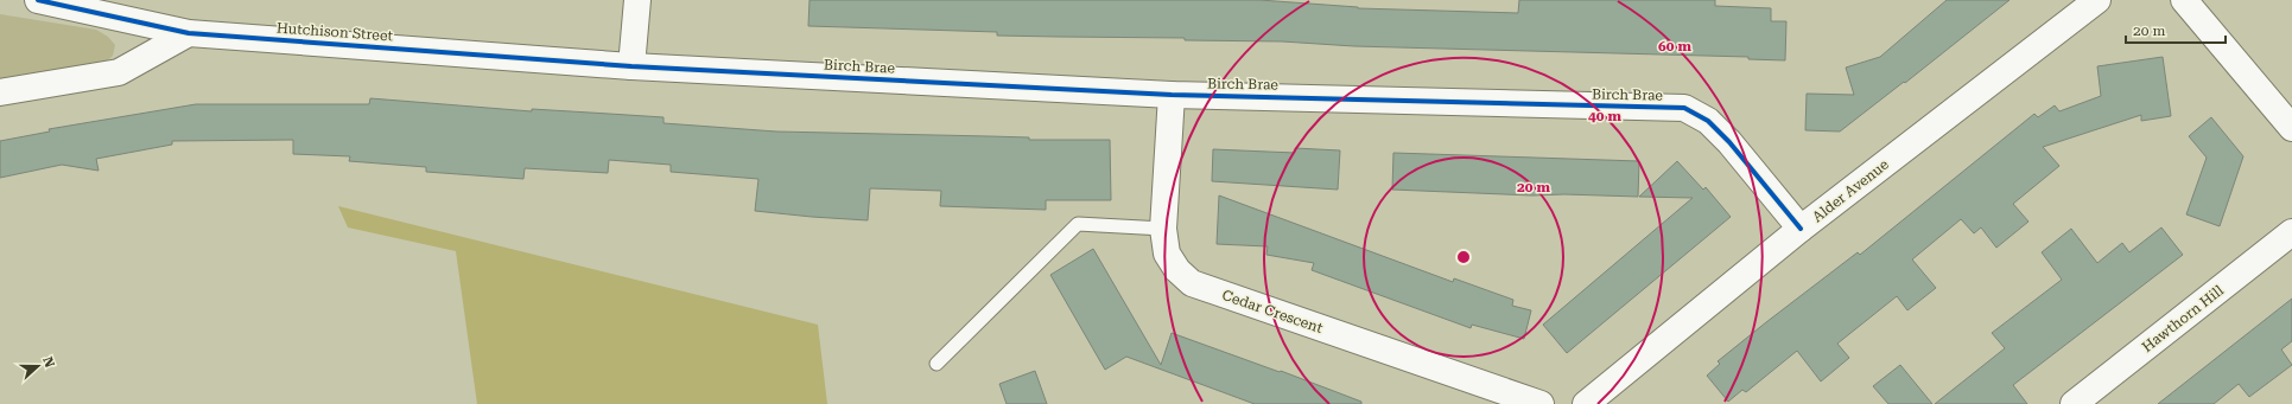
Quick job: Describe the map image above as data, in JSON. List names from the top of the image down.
{
  "streets": {
    "street": [
      "Hutchison Street",
      "Birch Brae",
      "Alder Avenue",
      "Cedar Crescent",
      "Hawthorn Hill"
    ]
  },
  "crossings": [
    ["Hutchison Street", "Birch Brae"],
    ["Birch Brae", "Alder Avenue"],
    ["Birch Brae", "Cedar Crescent"]
  ],
  "scale_bar": "20 m",
  "north": "right",
  "rings": ["60 m", "40 m", "20 m"]
}
